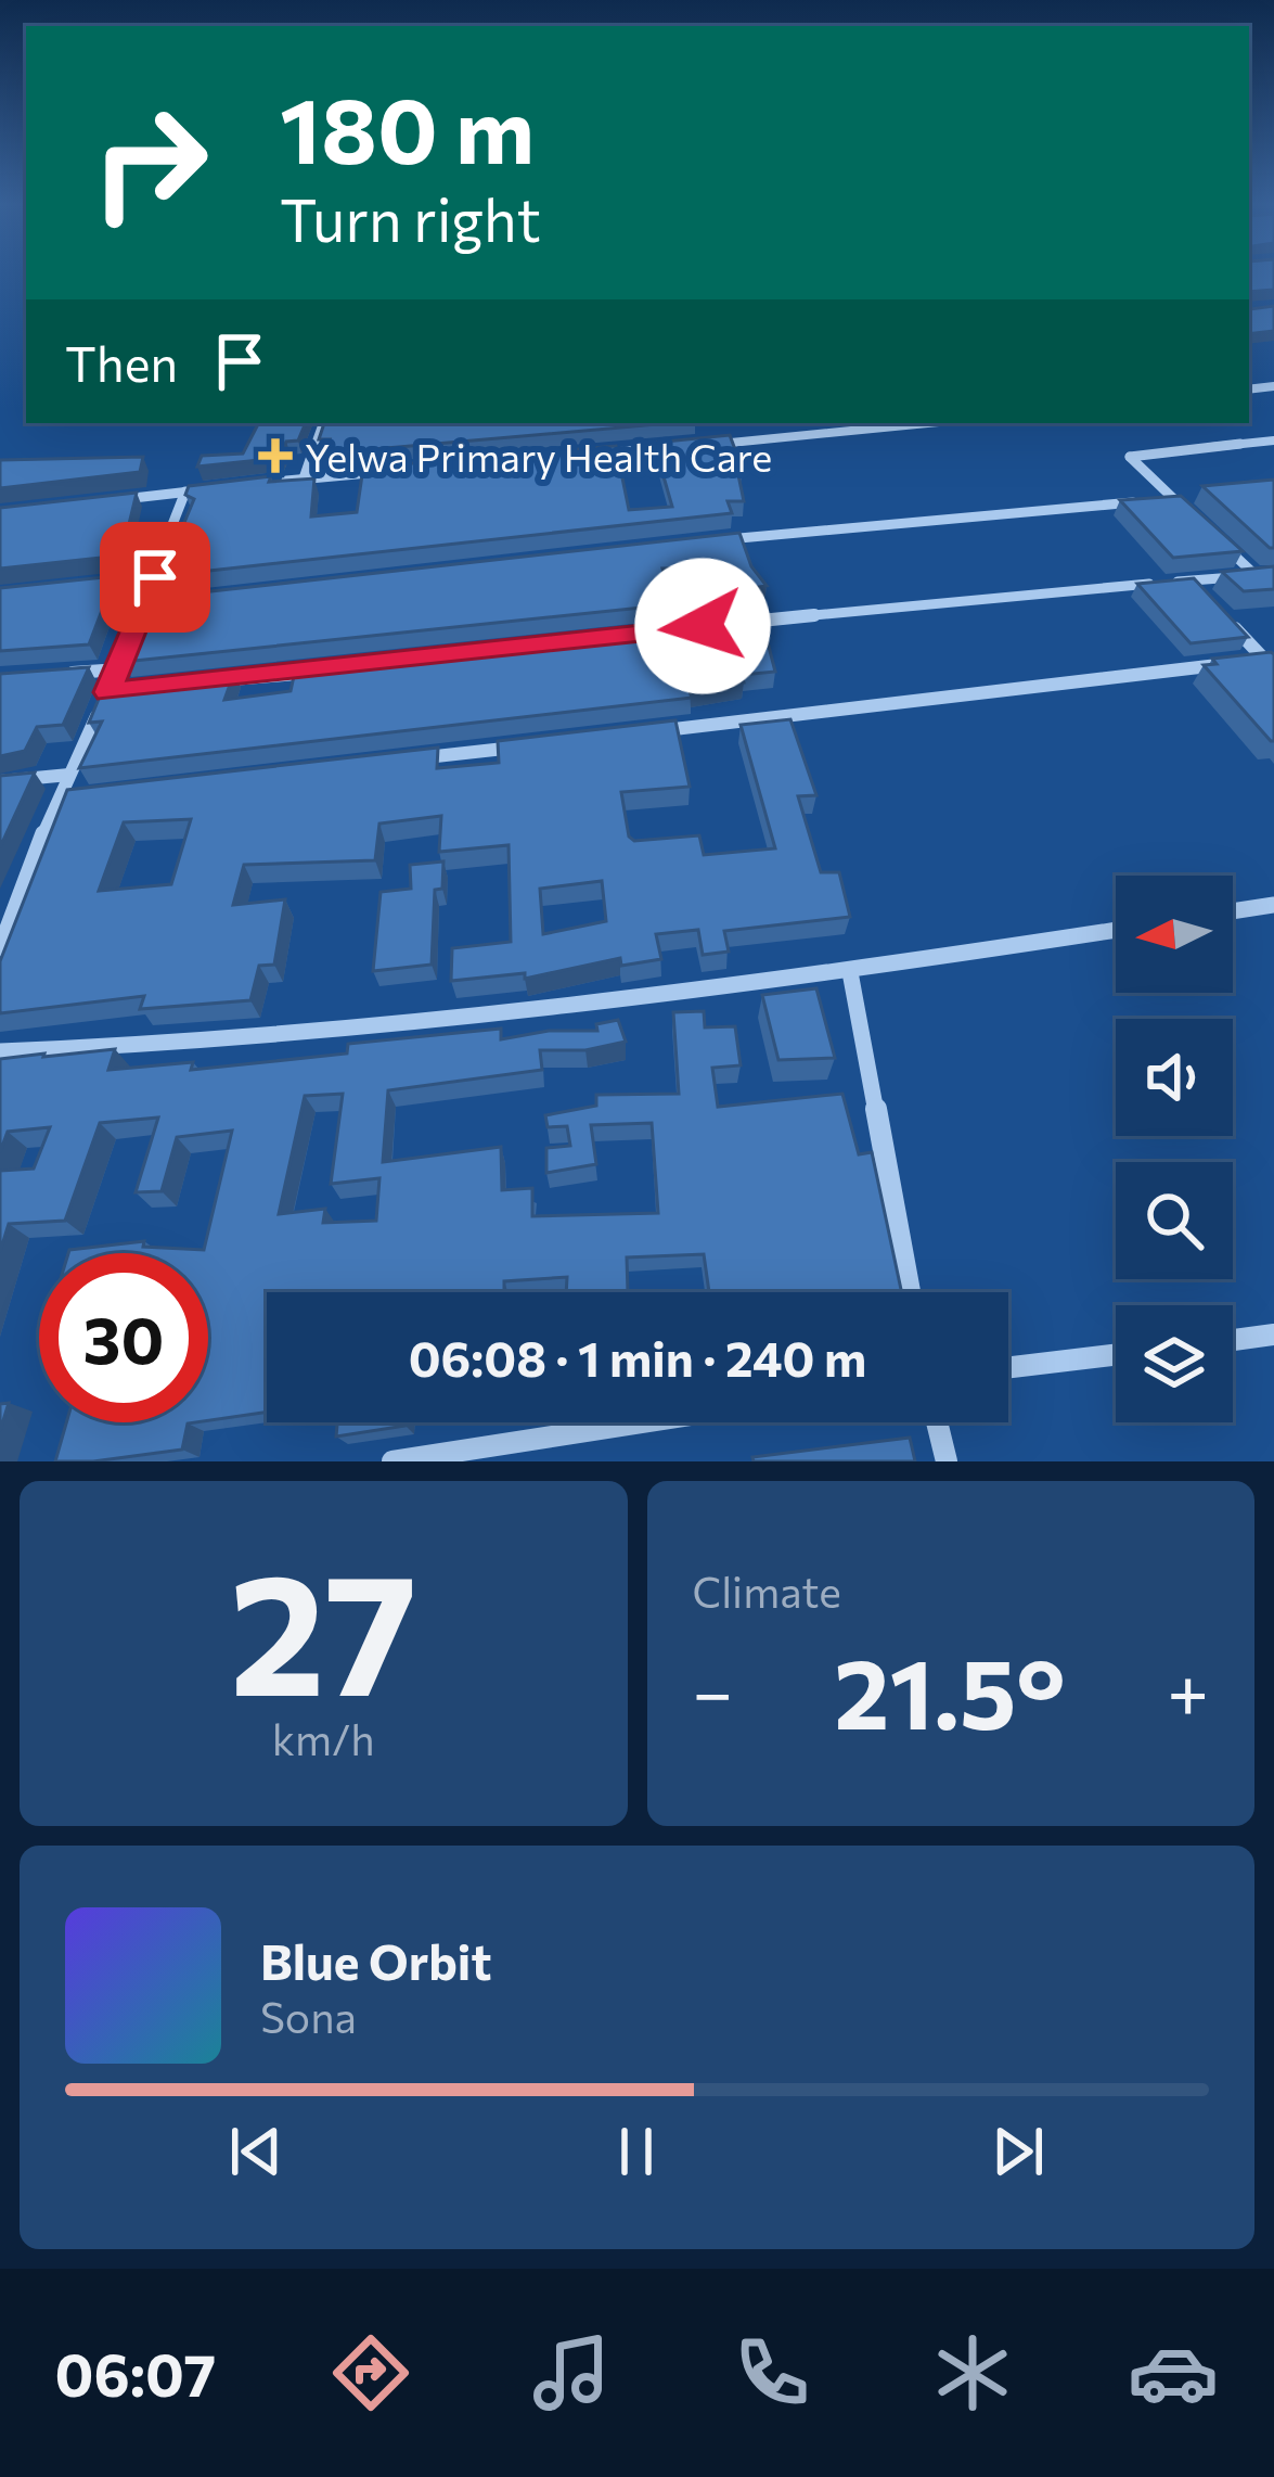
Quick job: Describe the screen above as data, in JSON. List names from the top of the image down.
{
  "places": {
    "health": ["Yelwa Primary Health Care"]
  },
  "north": "left",
  "page": {
    "turn": ["180 m", "Turn right"],
    "then": "Then",
    "limit": "30",
    "trip": "06:08 · 1 min · 240 m",
    "tile": [
      ["27", "km/h"],
      "Climate"
    ],
    "heat": ["−", "21.5°", "+"],
    "song": ["Blue Orbit", "Sona"],
    "tabs": "06:07"
  }
}
